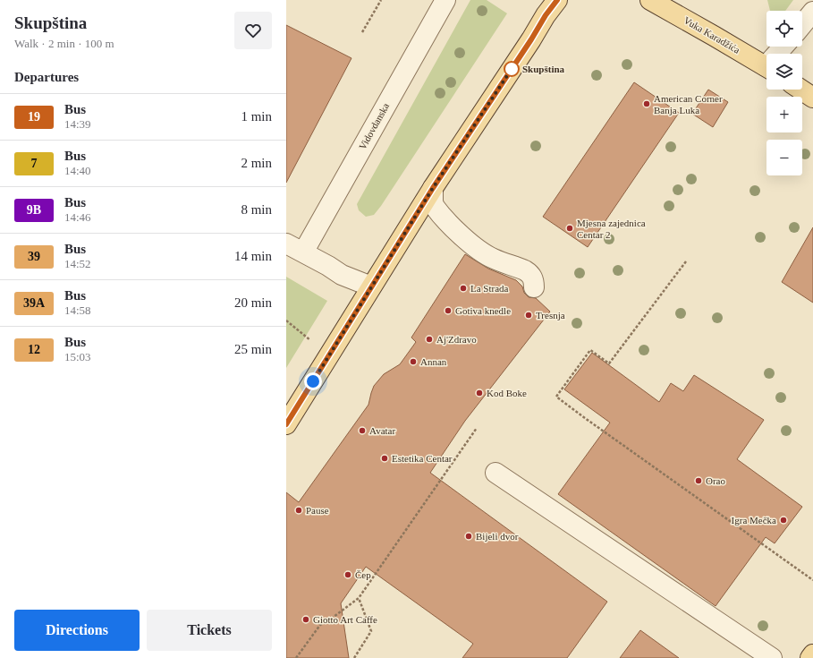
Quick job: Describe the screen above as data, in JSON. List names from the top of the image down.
{
  "streets": {
    "main road": ["Vuka Karadžića"],
    "street": ["Vidovdanska"]
  },
  "places": [
    "Skupština",
    "American Corner Banja Luka",
    "Mjesna zajednica Centar 2",
    "La Strada",
    "Gotiva knedle",
    "Tresnja",
    "Aj'Zdravo",
    "Annan",
    "Kod Boke",
    "Avatar",
    "Estetika Centar",
    "Orao",
    "Pause",
    "Igra Mečka",
    "Bijeli dvor",
    "Čep",
    "Giotto Art Caffe"
  ],
  "lines": ["bus line 19"],
  "page": {
    "heading": [
      ["Skupština", "Walk · 2 min · 100 m"],
      "Departures"
    ],
    "map_buttons": ["+", "−"],
    "list": [
      {
        "mark": "19",
        "name": "Bus",
        "note": "14:39",
        "value": "1 min"
      },
      {
        "mark": "7",
        "name": "Bus",
        "note": "14:40",
        "value": "2 min"
      },
      {
        "mark": "9B",
        "name": "Bus",
        "note": "14:46",
        "value": "8 min"
      },
      {
        "mark": "39",
        "name": "Bus",
        "note": "14:52",
        "value": "14 min"
      },
      {
        "mark": "39A",
        "name": "Bus",
        "note": "14:58",
        "value": "20 min"
      },
      {
        "mark": "12",
        "name": "Bus",
        "note": "15:03",
        "value": "25 min"
      }
    ],
    "buttons": ["Directions", "Tickets"]
  }
}
